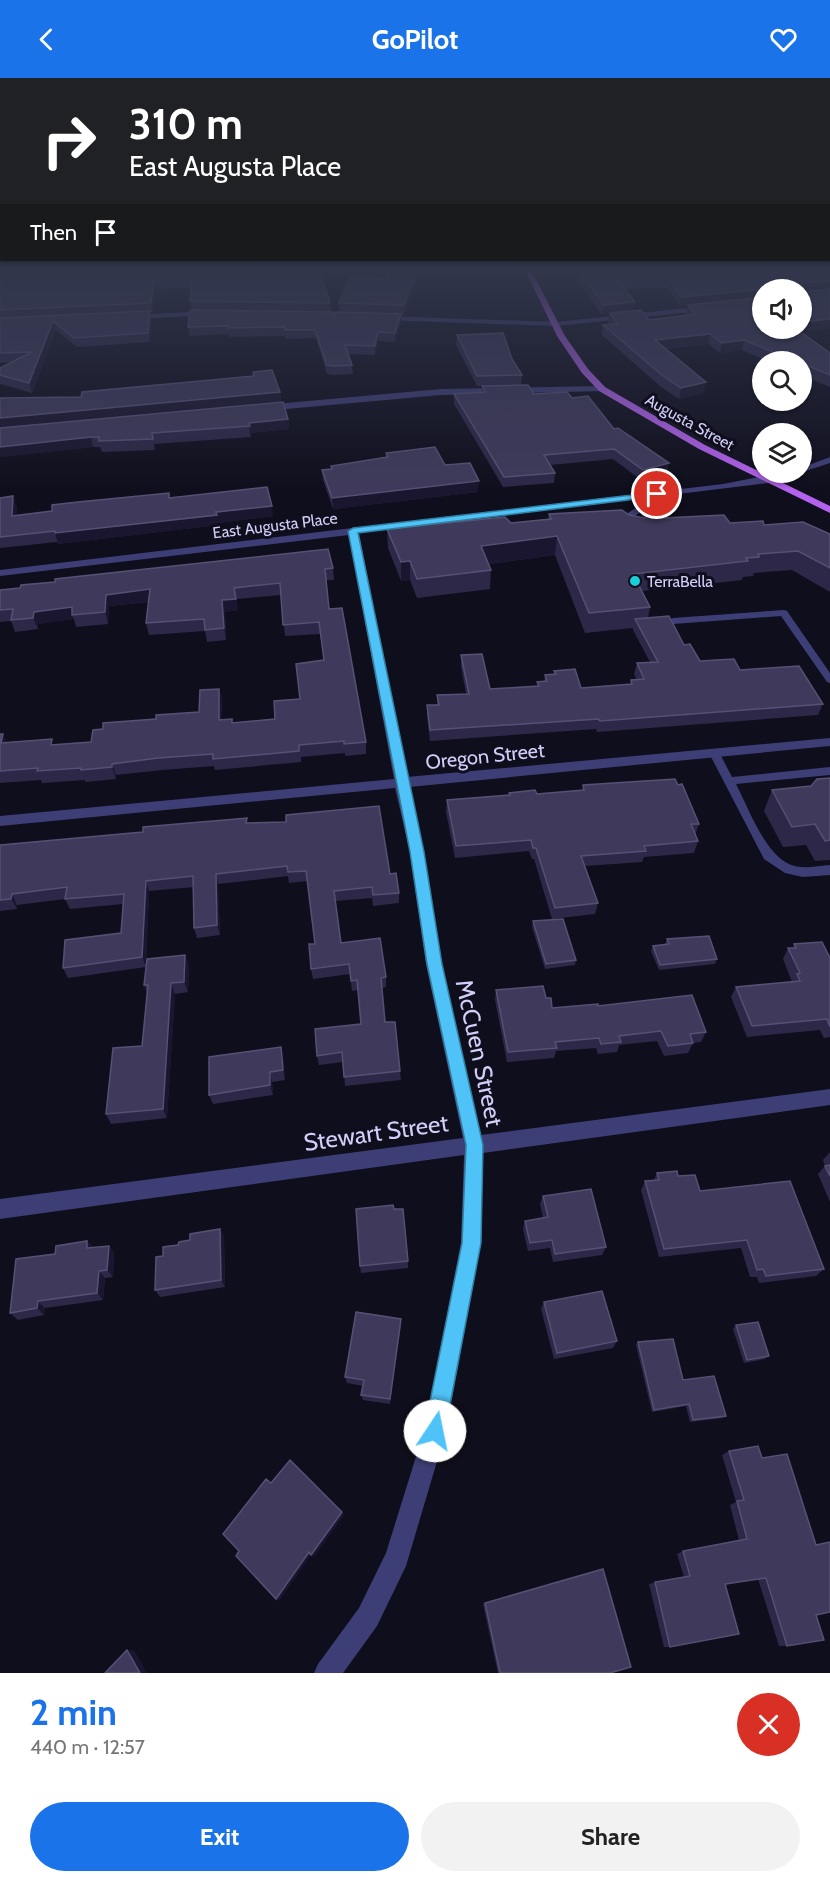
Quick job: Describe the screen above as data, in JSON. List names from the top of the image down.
{
  "streets": {
    "main road": ["Augusta Street"],
    "street": [
      "East Augusta Place",
      "Oregon Street",
      "McCuen Street",
      "Stewart Street"
    ]
  },
  "crossings": [
    ["East Augusta Place", "McCuen Street"],
    ["Oregon Street", "McCuen Street"],
    ["McCuen Street", "Stewart Street"]
  ],
  "places": ["TerraBella"],
  "page": {
    "header": "GoPilot",
    "turn": ["310 m", "East Augusta Place"],
    "then": "Then",
    "heading": ["2 min", "440 m · 12:57"],
    "buttons": ["Exit", "Share"]
  }
}
